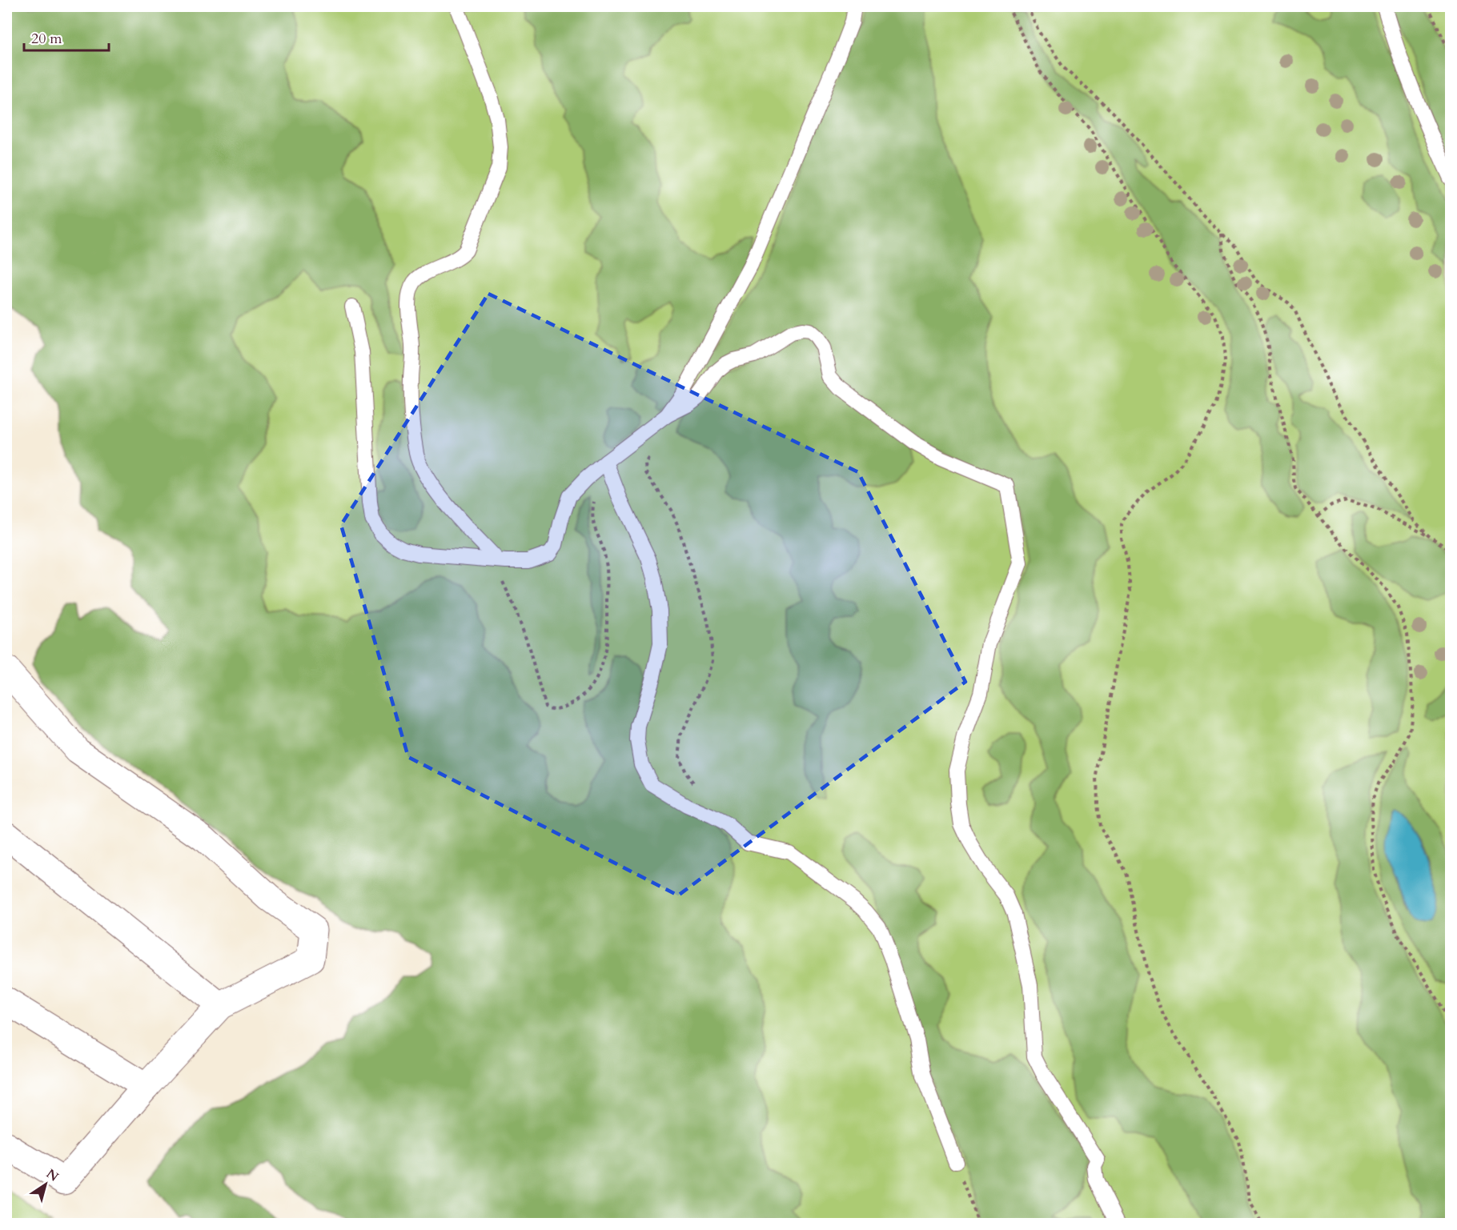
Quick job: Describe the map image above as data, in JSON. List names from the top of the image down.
{
  "scale_bar": "20 m",
  "north": "top right"
}
